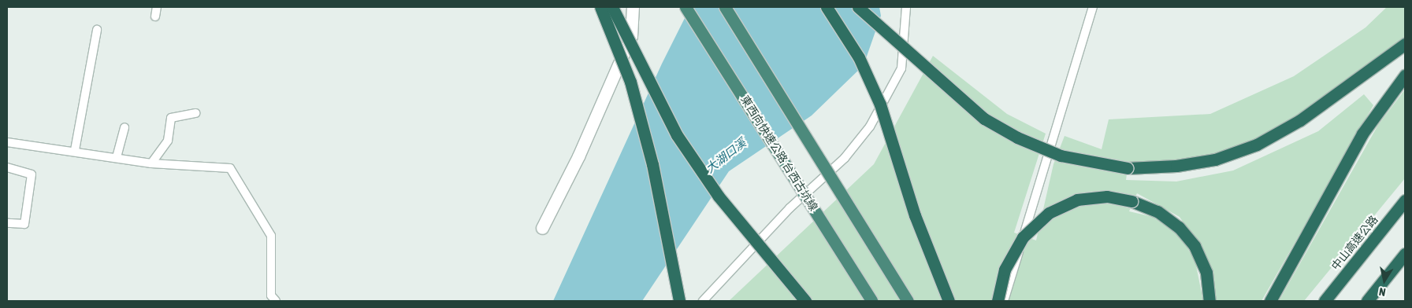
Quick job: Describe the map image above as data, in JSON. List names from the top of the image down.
{
  "streets": {
    "highway": ["東西向快速公路 台西古坑線", "中山高速公路"]
  },
  "water": ["大湖口溪"],
  "north": "bottom"
}
